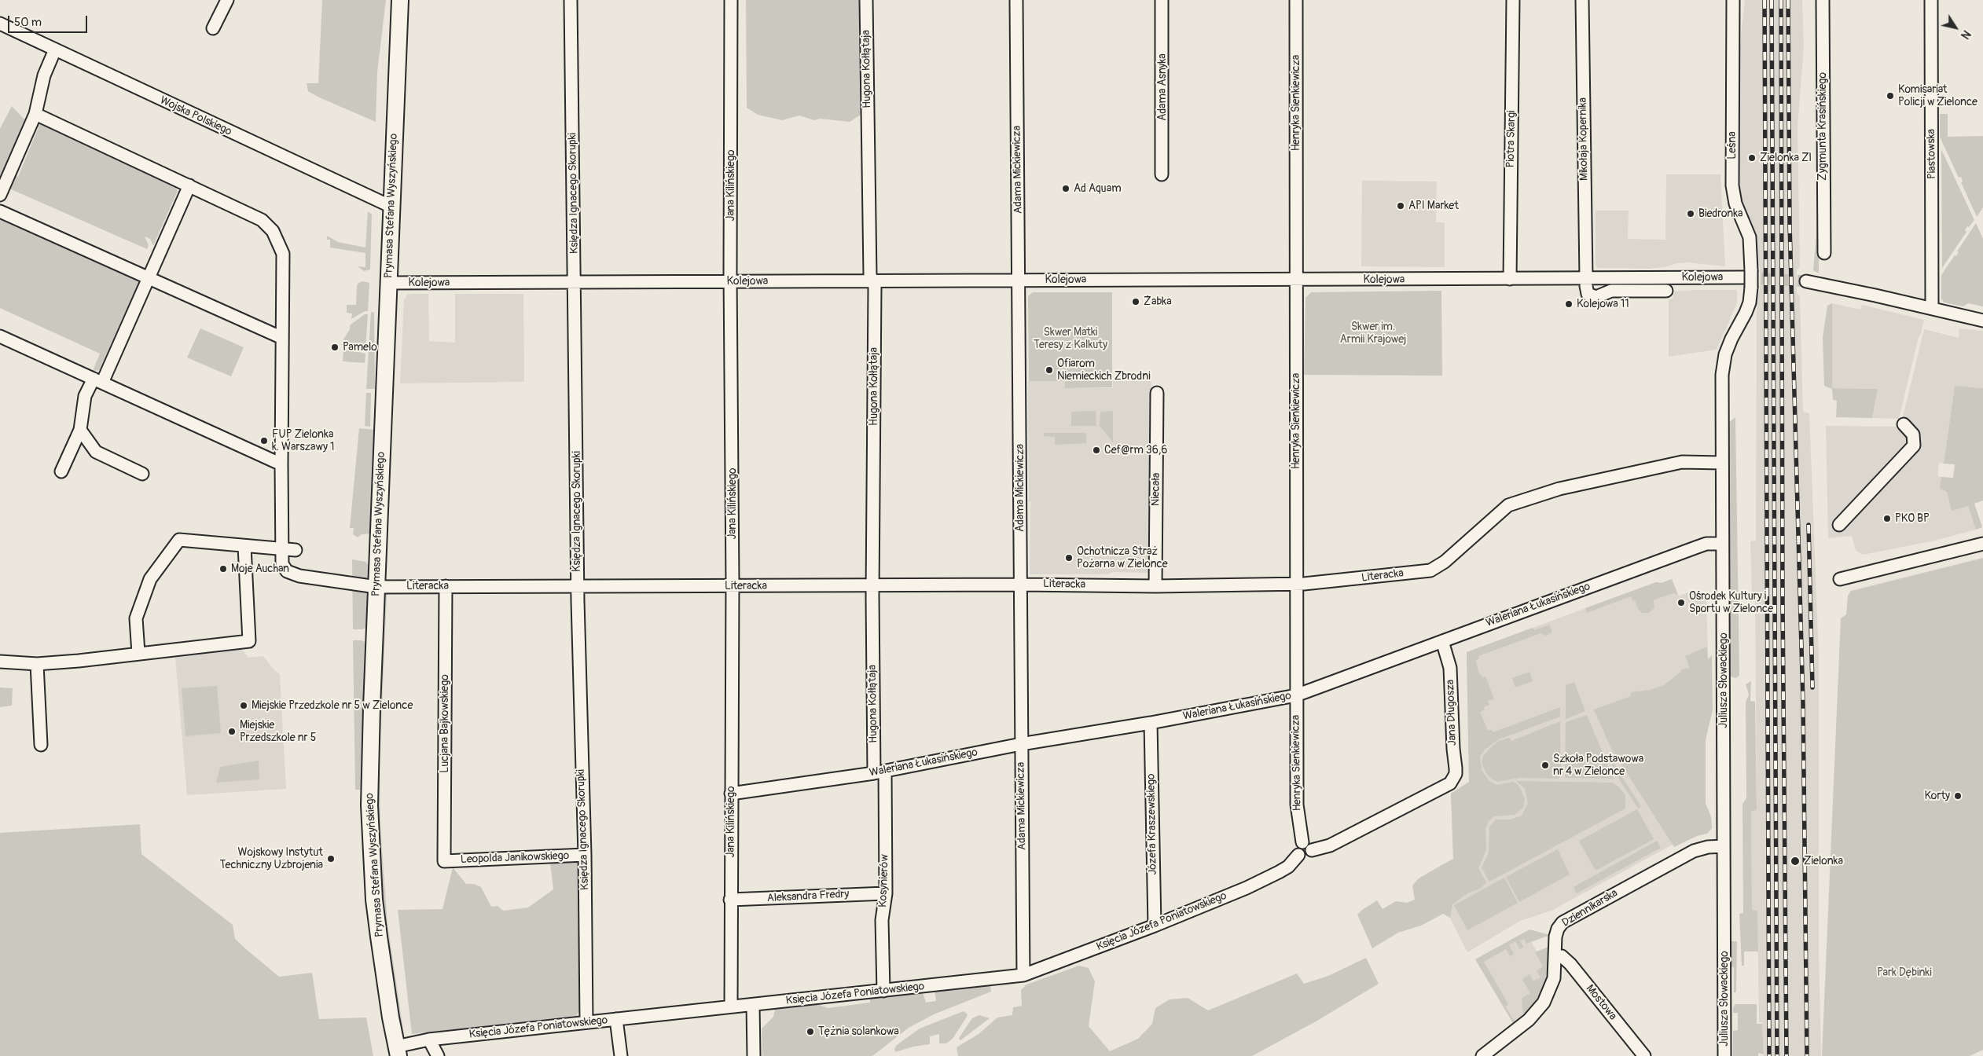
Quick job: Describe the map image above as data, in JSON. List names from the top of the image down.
{
  "streets": {
    "main road": ["Prymasa Stefana Wyszyńskiego"],
    "street": [
      "Hugona Kołłątaja",
      "Adama Asnyka",
      "Henryka Sienkiewicza",
      "Wojska Polskiego",
      "Zygmunta Krasińskiego",
      "Piotra Skargi",
      "Mikołaja Kopernika",
      "Leśna",
      "Piastowska",
      "Adama Mickiewicza",
      "Jana Kilińskiego",
      "Księdza Ignacego Skorupki",
      "Kolejowa",
      "Niecała",
      "Literacka",
      "Waleriana Łukasińskiego",
      "Juliusza Słowackiego",
      "Jana Długosza",
      "Lucjana Bajkowskiego",
      "Józefa Kraszewskiego",
      "Leopolda Janikowskiego",
      "Kosynierów",
      "Aleksandra Fredry",
      "Dziennikarska",
      "Księcia Józefa Poniatowskiego",
      "Mostowa"
    ]
  },
  "crossings": [
    ["Hugona Kołłątaja", "Kolejowa"],
    ["Hugona Kołłątaja", "Literacka"],
    ["Hugona Kołłątaja", "Waleriana Łukasińskiego"],
    ["Hugona Kołłątaja", "Kosynierów"],
    ["Henryka Sienkiewicza", "Kolejowa"],
    ["Henryka Sienkiewicza", "Literacka"],
    ["Henryka Sienkiewicza", "Waleriana Łukasińskiego"],
    ["Henryka Sienkiewicza", "Jana Długosza"],
    ["Henryka Sienkiewicza", "Księcia Józefa Poniatowskiego"],
    ["Wojska Polskiego", "Prymasa Stefana Wyszyńskiego"],
    ["Piotra Skargi", "Kolejowa"],
    ["Mikołaja Kopernika", "Kolejowa"],
    ["Leśna", "Kolejowa"],
    ["Leśna", "Juliusza Słowackiego"],
    ["Adama Mickiewicza", "Kolejowa"],
    ["Adama Mickiewicza", "Literacka"],
    ["Adama Mickiewicza", "Waleriana Łukasińskiego"],
    ["Adama Mickiewicza", "Księcia Józefa Poniatowskiego"],
    ["Jana Kilińskiego", "Kolejowa"],
    ["Jana Kilińskiego", "Literacka"],
    ["Jana Kilińskiego", "Waleriana Łukasińskiego"],
    ["Jana Kilińskiego", "Aleksandra Fredry"],
    ["Jana Kilińskiego", "Księcia Józefa Poniatowskiego"],
    ["Księdza Ignacego Skorupki", "Kolejowa"],
    ["Księdza Ignacego Skorupki", "Literacka"],
    ["Księdza Ignacego Skorupki", "Leopolda Janikowskiego"],
    ["Księdza Ignacego Skorupki", "Księcia Józefa Poniatowskiego"],
    ["Prymasa Stefana Wyszyńskiego", "Kolejowa"],
    ["Prymasa Stefana Wyszyńskiego", "Literacka"],
    ["Prymasa Stefana Wyszyńskiego", "Księcia Józefa Poniatowskiego"],
    ["Niecała", "Literacka"],
    ["Literacka", "Juliusza Słowackiego"],
    ["Literacka", "Lucjana Bajkowskiego"],
    ["Waleriana Łukasińskiego", "Juliusza Słowackiego"],
    ["Waleriana Łukasińskiego", "Jana Długosza"],
    ["Waleriana Łukasińskiego", "Józefa Kraszewskiego"],
    ["Waleriana Łukasińskiego", "Kosynierów"],
    ["Juliusza Słowackiego", "Dziennikarska"],
    ["Jana Długosza", "Księcia Józefa Poniatowskiego"],
    ["Lucjana Bajkowskiego", "Leopolda Janikowskiego"],
    ["Józefa Kraszewskiego", "Księcia Józefa Poniatowskiego"],
    ["Kosynierów", "Aleksandra Fredry"],
    ["Kosynierów", "Księcia Józefa Poniatowskiego"],
    ["Dziennikarska", "Mostowa"]
  ],
  "parks": ["Skwer im. Armii Krajowej", "Skwer Matki Teresy z Kalkuty", "Park Dębinki"],
  "places": [
    "Komisariat Policji w Zielonce",
    "Zielonka Zl",
    "Ad Aquam",
    "API Market",
    "Biedronka",
    "Żabka",
    "Kolejowa 11",
    "Pamelo",
    "Ofiarom Niemieckich Zbrodni",
    "FUP Zielonka k. Warszawy 1",
    "Cef@rm 36,6",
    "PKO BP",
    "Ochotnicza Straż Pożarna w Zielonce",
    "Moje Auchan",
    "Ośrodek Kultury i Sportu w Zielonce",
    "Miejskie Przedzkole nr 5 w Zielonce",
    "Miejskie Przedszkole nr 5",
    "Szkoła Podstawowa nr 4 w Zielonce",
    "Korty",
    "Wojskowy Instytut Techniczny Uzbrojenia",
    "Zielonka",
    "Tężnia solankowa"
  ],
  "scale_bar": "50 m",
  "north": "bottom right"
}
